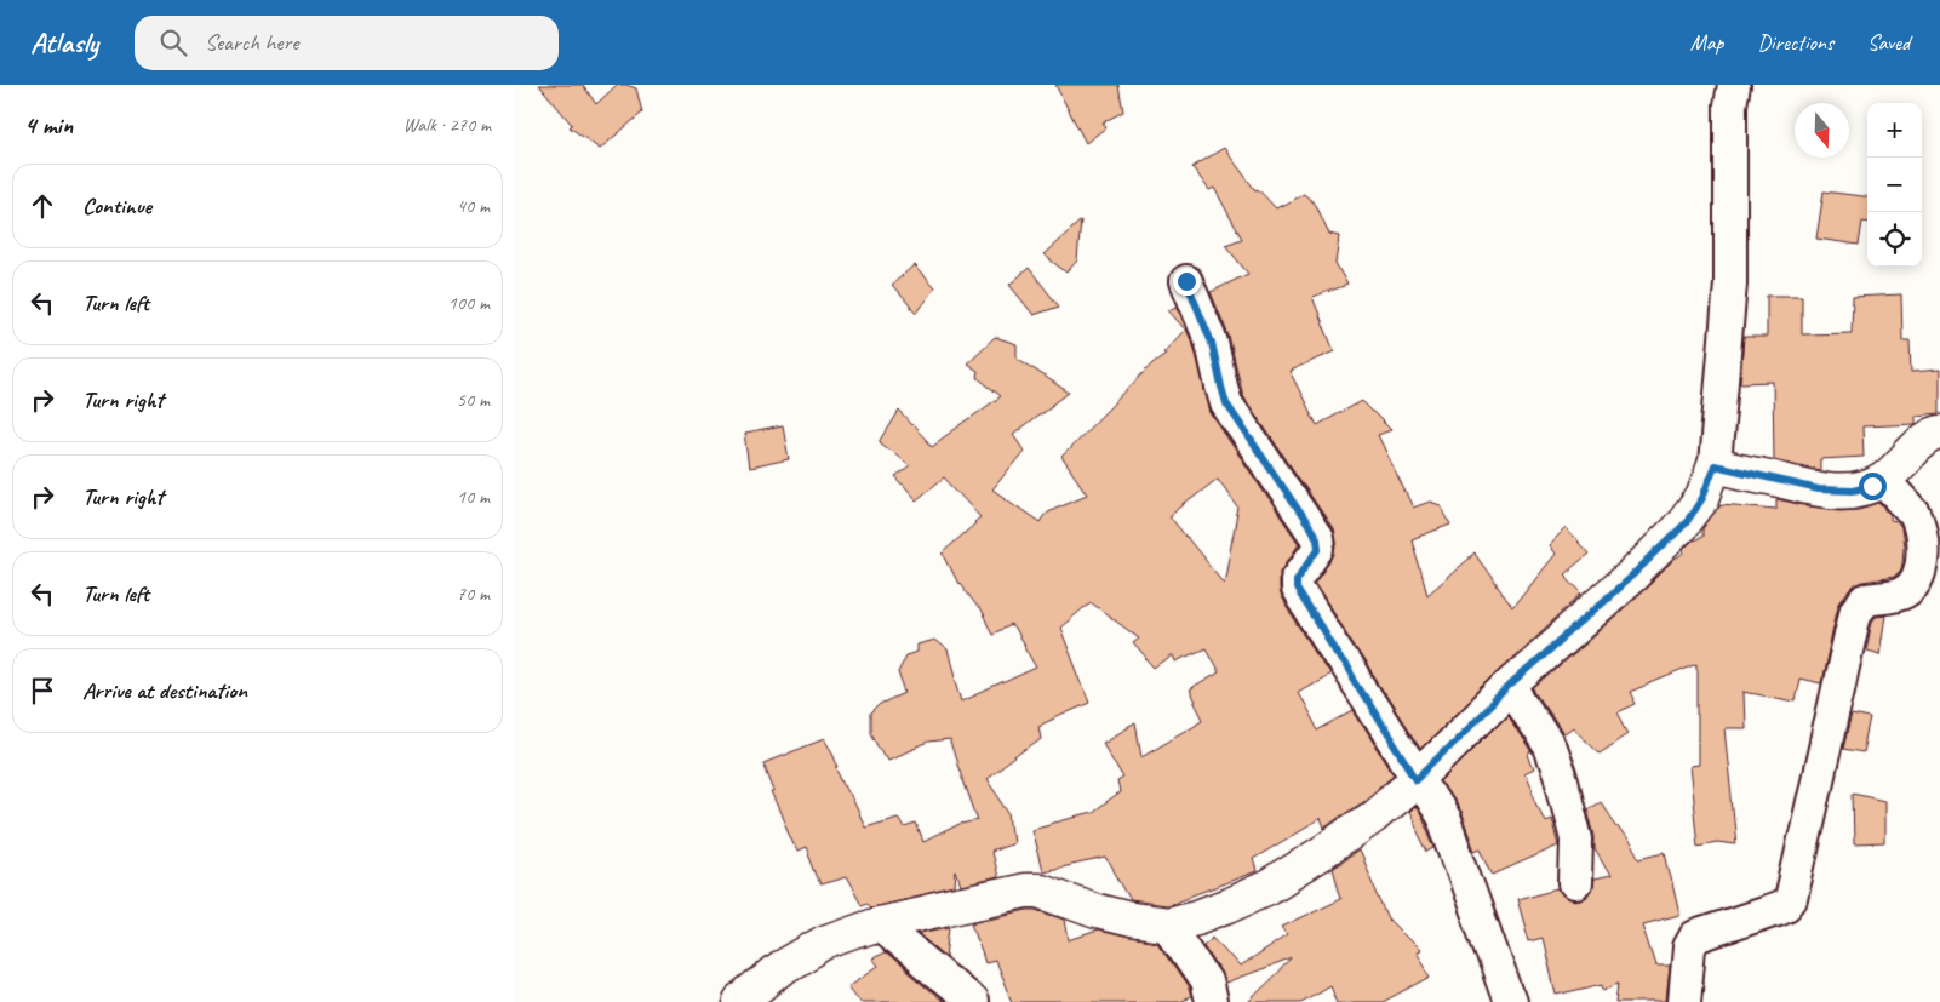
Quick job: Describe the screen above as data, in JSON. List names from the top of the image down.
{
  "north": "bottom",
  "page": {
    "header": "Atlasly",
    "search": "Search here",
    "nav": ["Map", "Directions", "Saved"],
    "heading": ["4 min", "Walk · 270 m"],
    "map_buttons": ["+", "−"],
    "list": [
      ["Continue", "40 m"],
      ["Turn left", "100 m"],
      ["Turn right", "50 m"],
      ["Turn right", "10 m"],
      ["Turn left", "70 m"],
      "Arrive at destination"
    ]
  }
}
